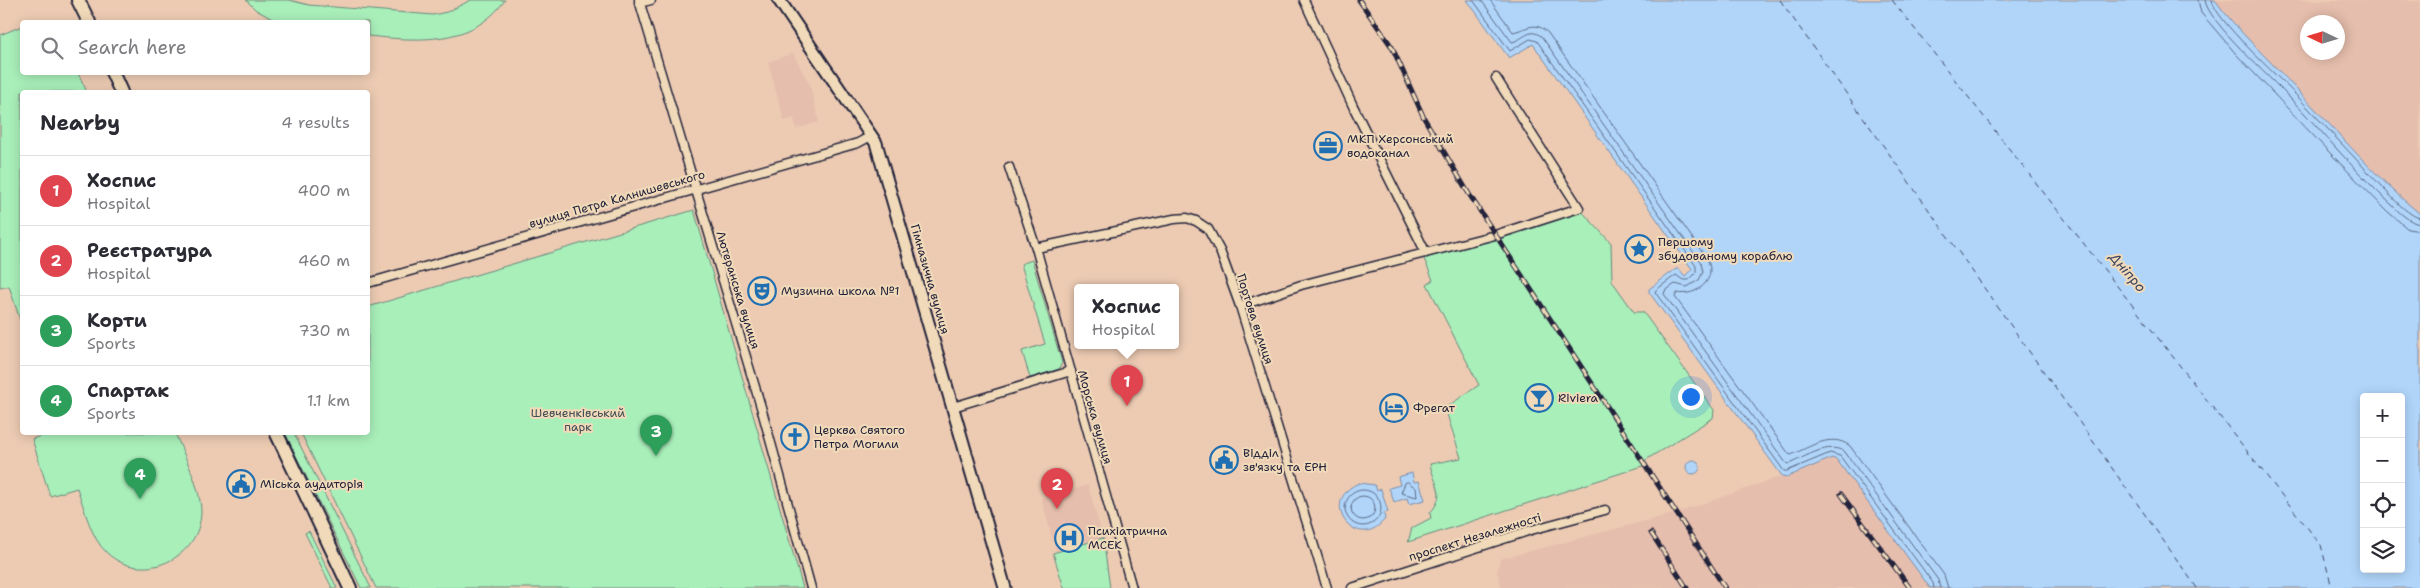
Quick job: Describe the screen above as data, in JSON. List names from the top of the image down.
{
  "streets": {
    "street": [
      "вулиця Петра Калнишевського",
      "Гімназична вулиця",
      "Лютеранська вулиця",
      "Портова вулиця",
      "Морська вулиця",
      "проспект Незалежності"
    ]
  },
  "crossings": [
    ["вулиця Петра Калнишевського", "Гімназична вулиця"],
    ["вулиця Петра Калнишевського", "Лютеранська вулиця"],
    ["Портова вулиця", "Морська вулиця"]
  ],
  "water": ["Дніпро"],
  "parks": ["Шевченківський парк"],
  "places": {
    "office": ["МКП Херсонський водоканал"],
    "place": ["Першому збудованому кораблю"],
    "theatre": ["Музична школа №1"],
    "bar": ["Riviera"],
    "hotel": ["Фрегат"],
    "church": ["Церква Святого Петра Могили"],
    "public building": ["Відділ зв'язку та ЕРН", "Міська аудиторія"],
    "hospital": ["Психіатрична МСЕК"]
  },
  "north": "left",
  "page": {
    "search": "Search here",
    "heading": ["Nearby", "4 results"],
    "list": [
      {
        "mark": "1",
        "name": "Хоспис",
        "note": "Hospital",
        "value": "400 m"
      },
      {
        "mark": "2",
        "name": "Реєстратура",
        "note": "Hospital",
        "value": "460 m"
      },
      {
        "mark": "3",
        "name": "Корти",
        "note": "Sports",
        "value": "730 m"
      },
      {
        "mark": "4",
        "name": "Спартак",
        "note": "Sports",
        "value": "1.1 km"
      }
    ],
    "popup": ["Хоспис", "Hospital"],
    "pins": [
      "1",
      "3",
      "4",
      "2"
    ],
    "map_buttons": ["+", "−"]
  }
}
